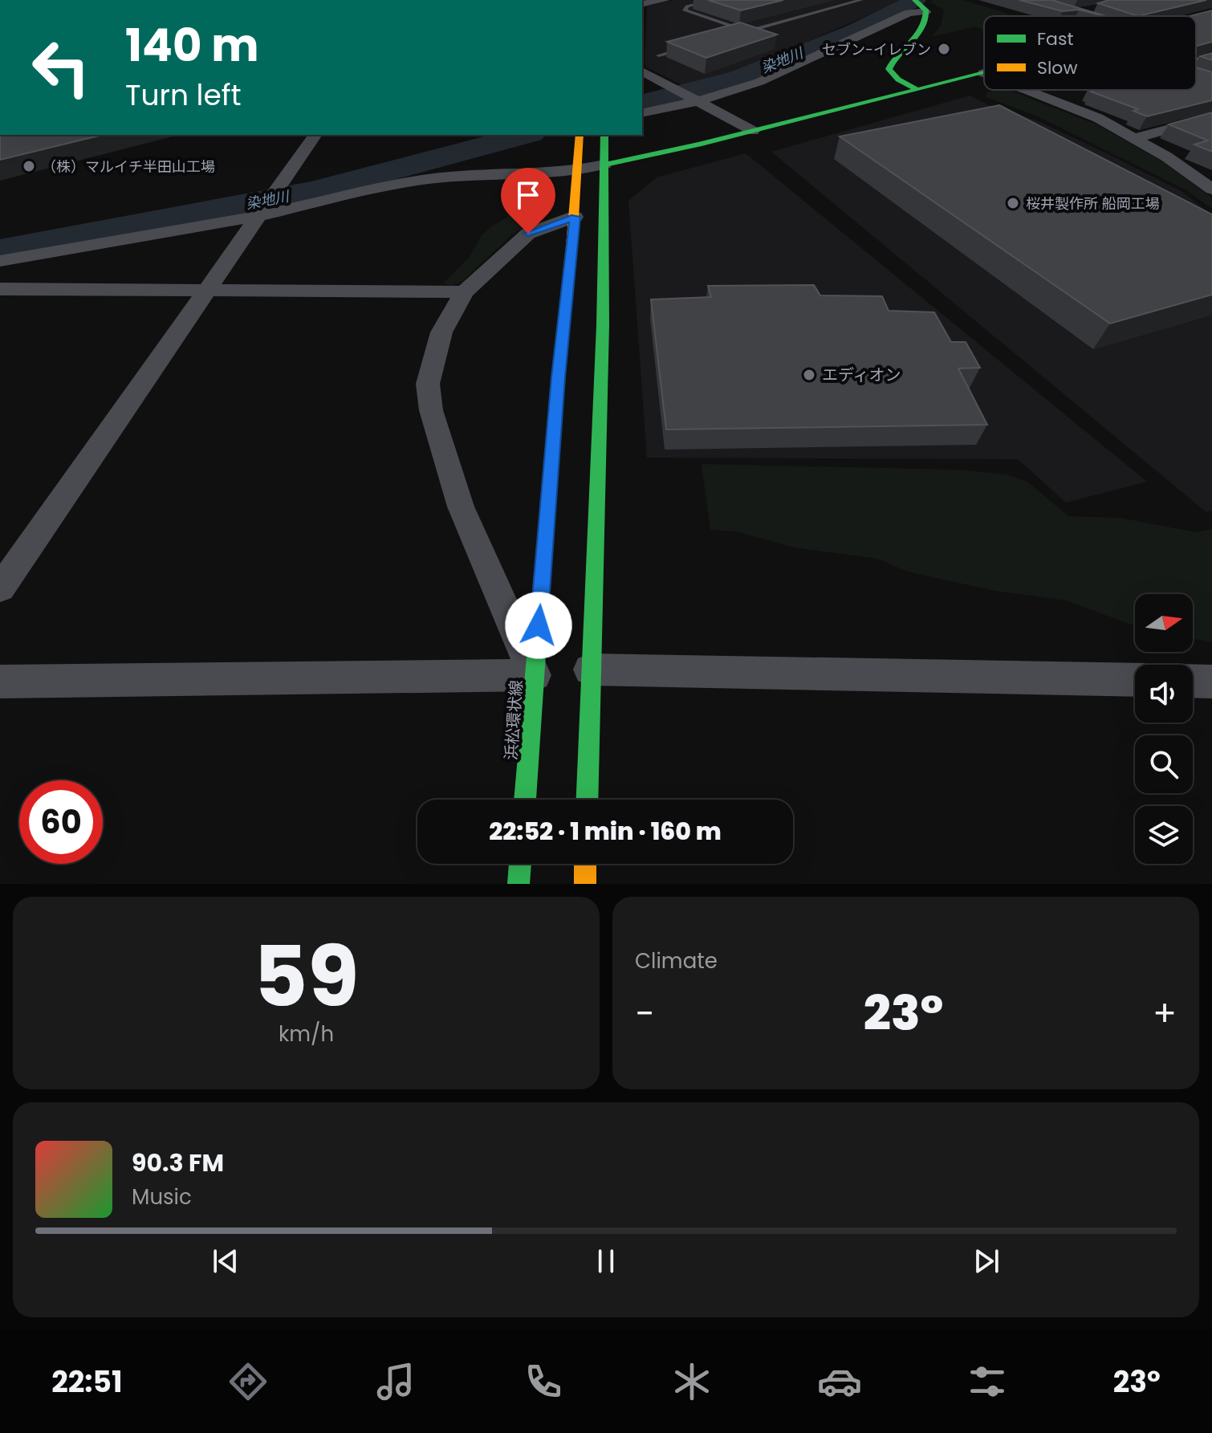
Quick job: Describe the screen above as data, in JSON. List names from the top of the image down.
{
  "streets": {
    "street": ["浜松環状線"]
  },
  "water": ["染地川"],
  "places": [
    "セブン-イレブン",
    "（株）マルイチ半田山工場",
    "桜井製作所 船岡工場",
    "エディオン"
  ],
  "legend": ["Fast", "Slow"],
  "north": "right",
  "page": {
    "turn": ["140 m", "Turn left"],
    "limit": "60",
    "trip": "22:52 · 1 min · 160 m",
    "tile": [
      ["59", "km/h"],
      "Climate"
    ],
    "heat": ["−", "23°", "+"],
    "song": ["90.3 FM", "Music"],
    "tabs": ["22:51", "23°"]
  }
}
